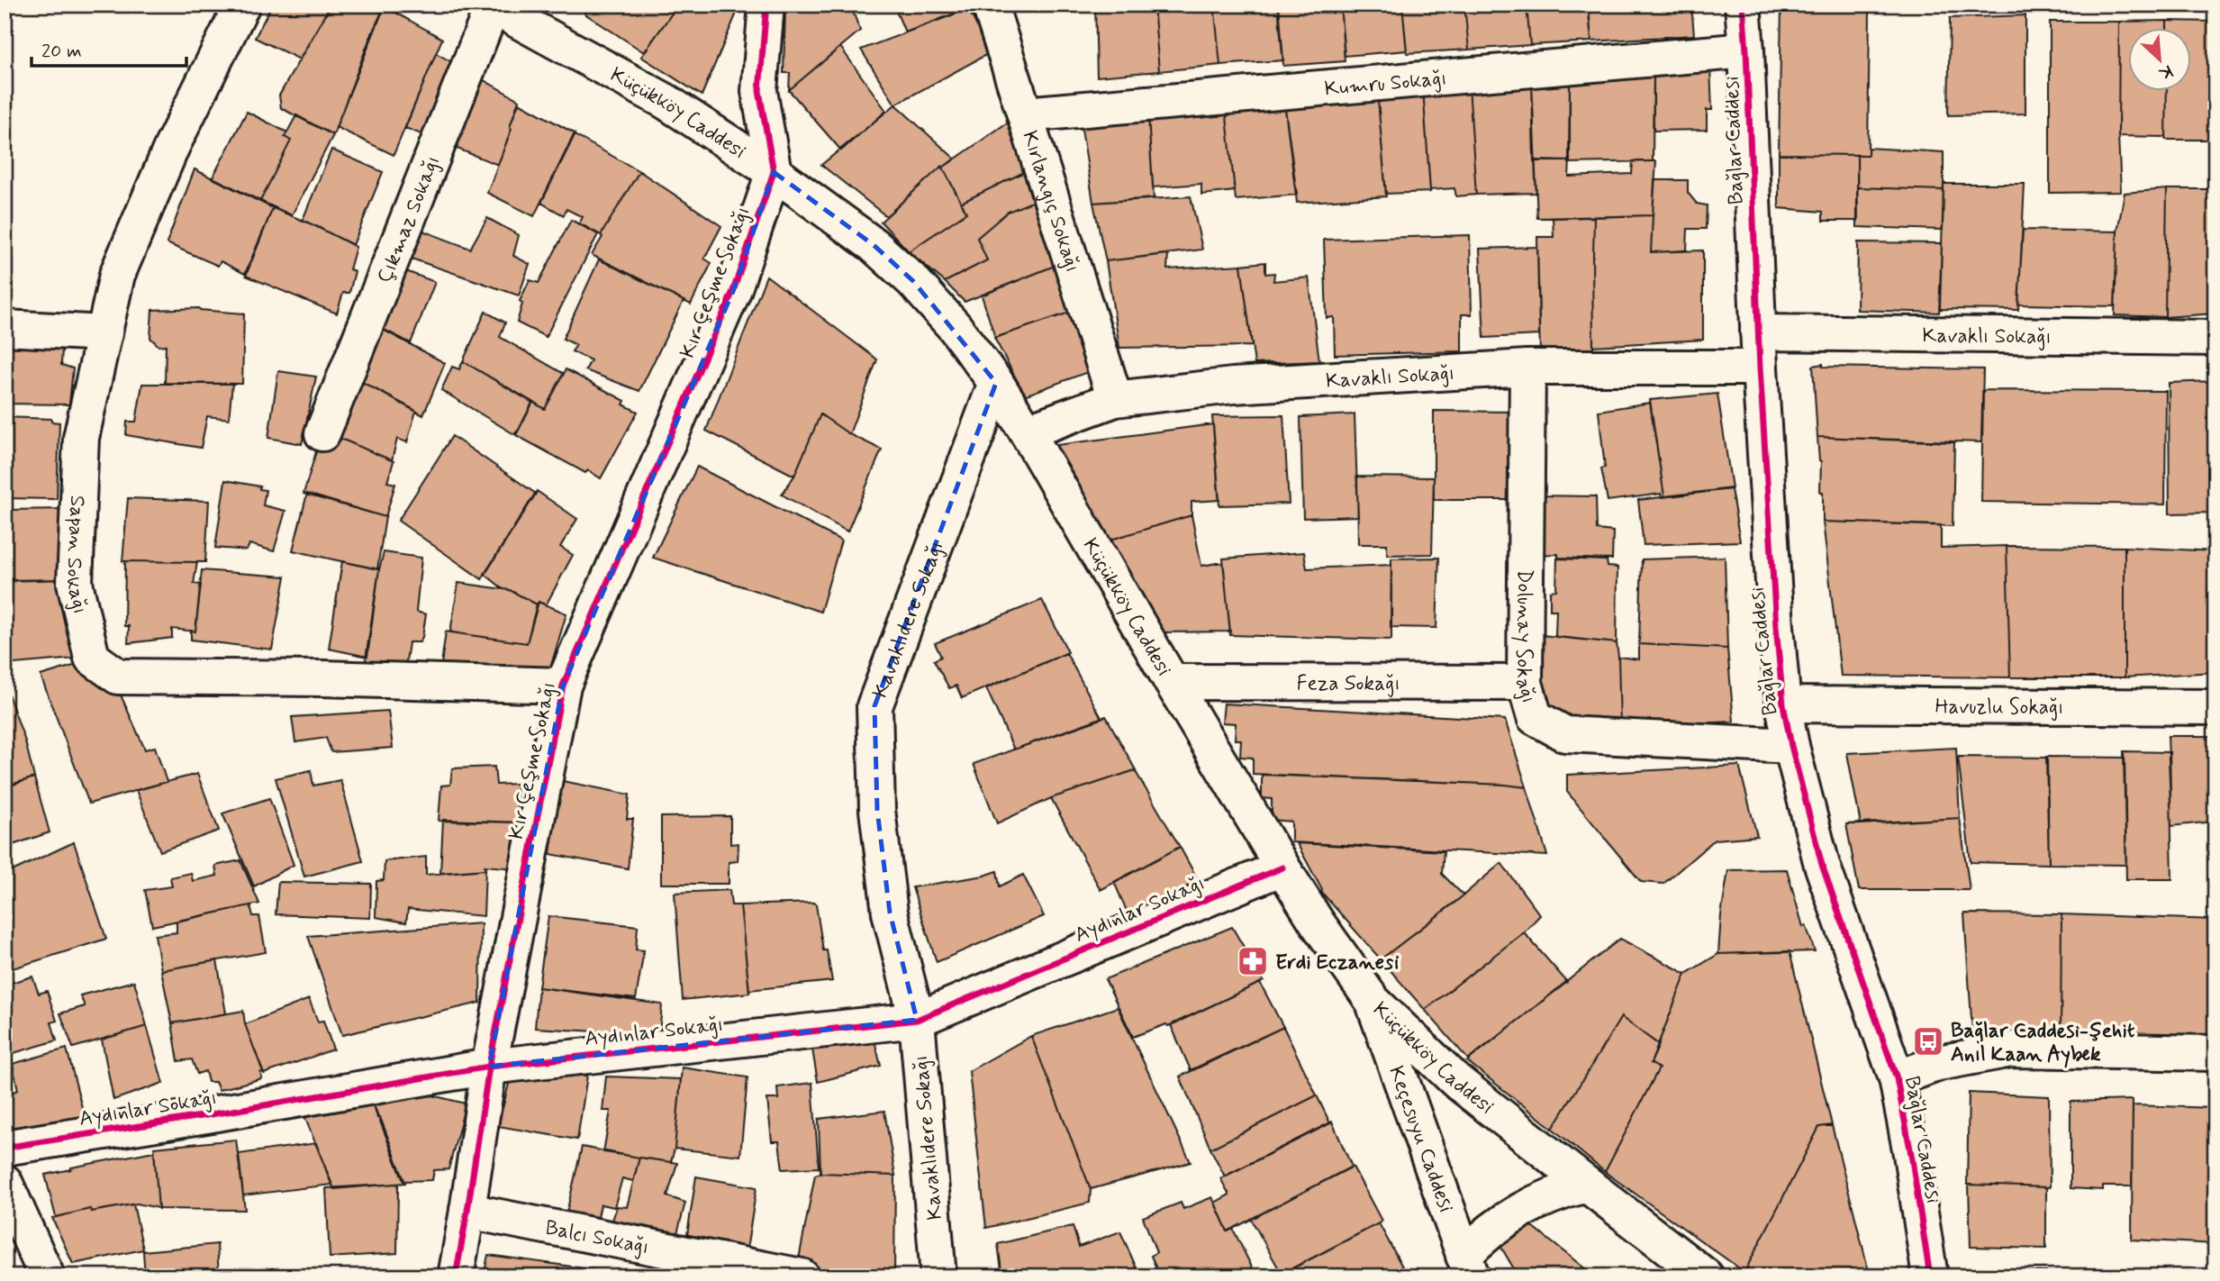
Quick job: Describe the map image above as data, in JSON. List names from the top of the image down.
{
  "streets": {
    "street": [
      "Kumru Sokağı",
      "Küçükköy Caddesi",
      "Bağlar Caddesi",
      "Kırlangıç Sokağı",
      "Çıkmaz Sokağı",
      "Kır Çeşme Sokağı",
      "Kavaklı Sokağı",
      "Sapan Sokağı",
      "Kavaklıdere Sokağı",
      "Dolunay Sokağı",
      "Feza Sokağı",
      "Havuzlu Sokağı",
      "Aydınlar Sokağı",
      "Keçesuyu Caddesi",
      "Balcı Sokağı"
    ]
  },
  "crossings": [
    ["Kumru Sokağı", "Bağlar Caddesi"],
    ["Kumru Sokağı", "Kırlangıç Sokağı"],
    ["Küçükköy Caddesi", "Çıkmaz Sokağı"],
    ["Küçükköy Caddesi", "Kır Çeşme Sokağı"],
    ["Küçükköy Caddesi", "Kavaklı Sokağı"],
    ["Küçükköy Caddesi", "Kavaklıdere Sokağı"],
    ["Küçükköy Caddesi", "Feza Sokağı"],
    ["Küçükköy Caddesi", "Aydınlar Sokağı"],
    ["Küçükköy Caddesi", "Keçesuyu Caddesi"],
    ["Bağlar Caddesi", "Kavaklı Sokağı"],
    ["Bağlar Caddesi", "Dolunay Sokağı"],
    ["Bağlar Caddesi", "Havuzlu Sokağı"],
    ["Kırlangıç Sokağı", "Kavaklı Sokağı"],
    ["Kır Çeşme Sokağı", "Sapan Sokağı"],
    ["Kır Çeşme Sokağı", "Aydınlar Sokağı"],
    ["Kır Çeşme Sokağı", "Balcı Sokağı"],
    ["Kavaklı Sokağı", "Dolunay Sokağı"],
    ["Kavaklıdere Sokağı", "Aydınlar Sokağı"],
    ["Dolunay Sokağı", "Feza Sokağı"]
  ],
  "places": {
    "pharmacy": ["Erdi Eczanesi"],
    "bus stop": ["Bağlar Caddesi-şehit Anıl Kaan Aybek"]
  },
  "scale_bar": "20 m",
  "north": "bottom right"
}
